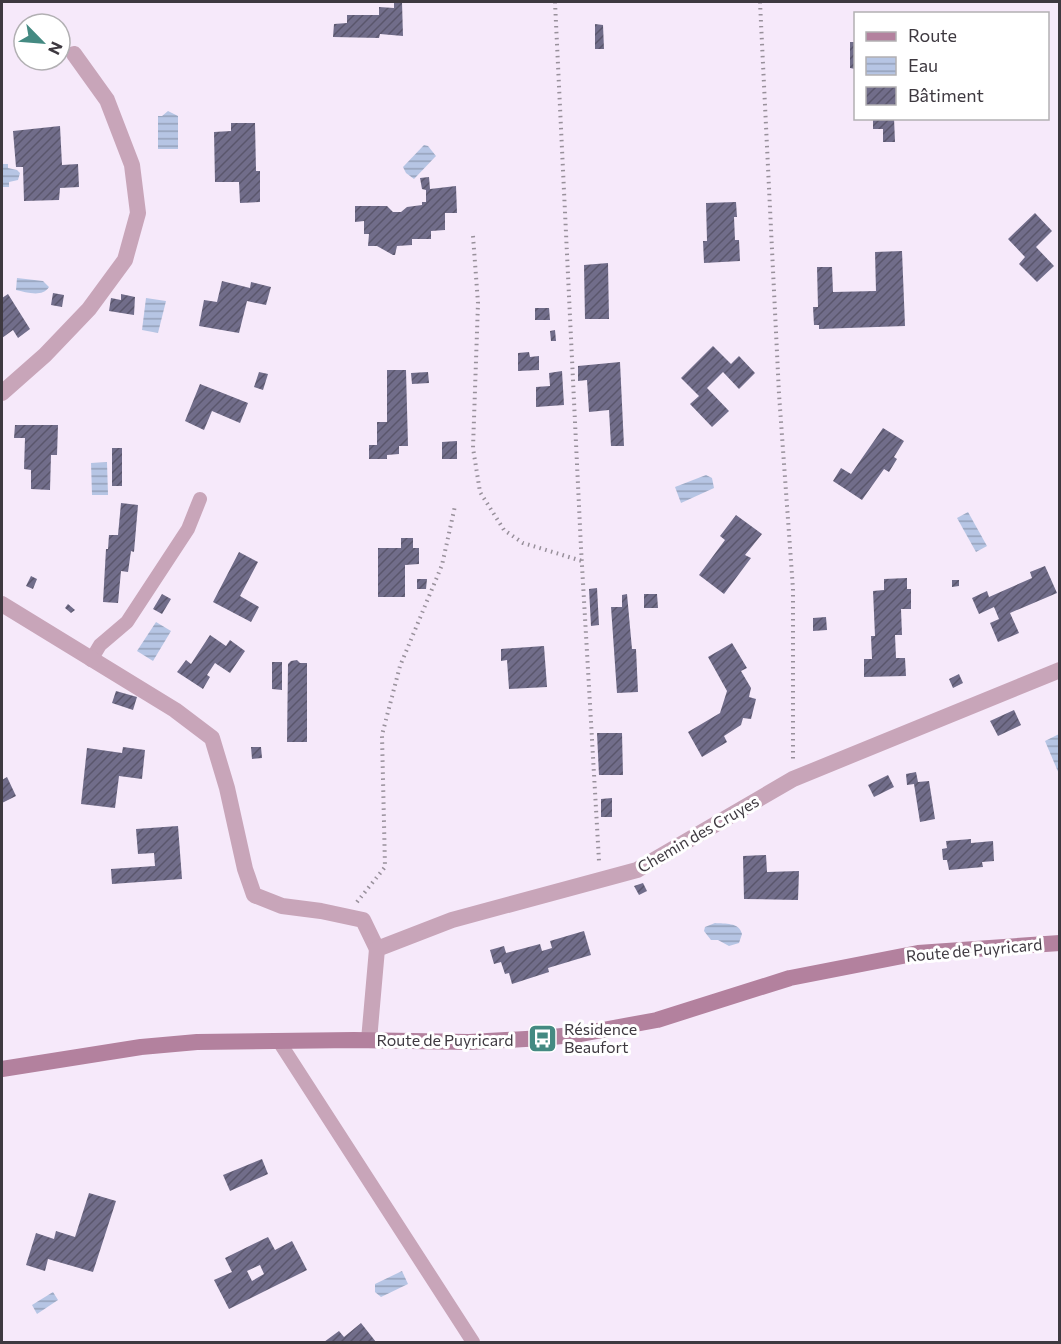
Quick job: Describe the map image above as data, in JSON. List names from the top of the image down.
{
  "streets": {
    "main road": ["Route de Puyricard"],
    "street": ["Chemin des Cruyes"]
  },
  "places": {
    "bus stop": ["Résidence Beaufort"]
  },
  "legend": ["Route", "Eau", "Bâtiment"],
  "north": "bottom right"
}
